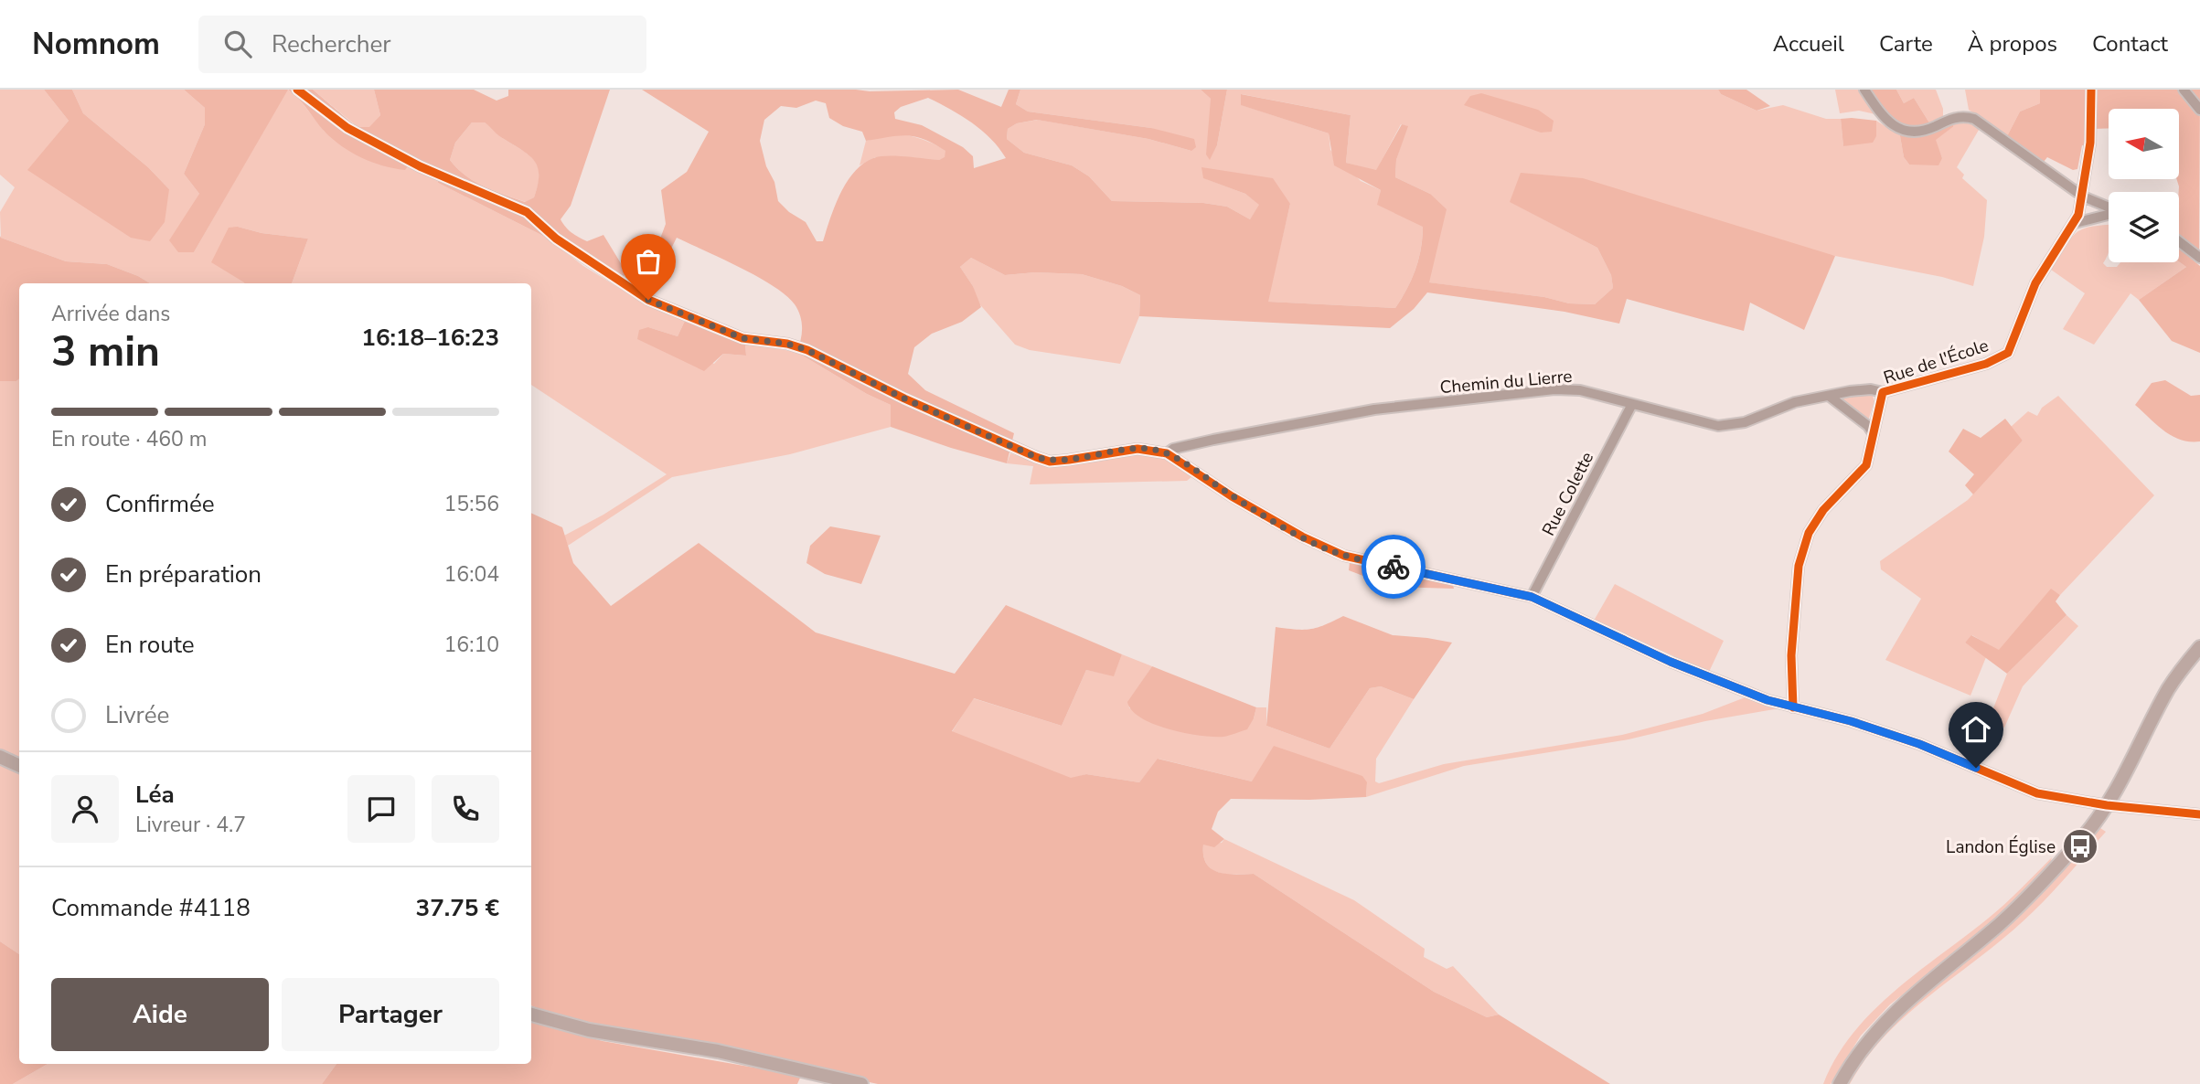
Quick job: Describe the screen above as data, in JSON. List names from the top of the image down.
{
  "streets": {
    "street": ["Rue de l'École", "Chemin du Lierre", "Rue Colette"]
  },
  "crossings": [
    ["Rue de l'École", "Chemin du Lierre"],
    ["Chemin du Lierre", "Rue Colette"]
  ],
  "places": {
    "bus stop": ["Landon Église"]
  },
  "north": "left",
  "page": {
    "header": "Nomnom",
    "search": "Rechercher",
    "nav": [
      "Accueil",
      "Carte",
      "À propos",
      "Contact"
    ],
    "heading": ["3 min", "Arrivée dans", "16:18–16:23"],
    "panel": [
      "Léa",
      "Livreur · 4.7",
      "Commande #4118",
      "37.75 €"
    ],
    "bar": "En route · 460 m",
    "list": [
      ["Confirmée", "15:56"],
      ["En préparation", "16:04"],
      ["En route", "16:10"],
      "Livrée"
    ],
    "buttons": ["Aide", "Partager"]
  }
}
